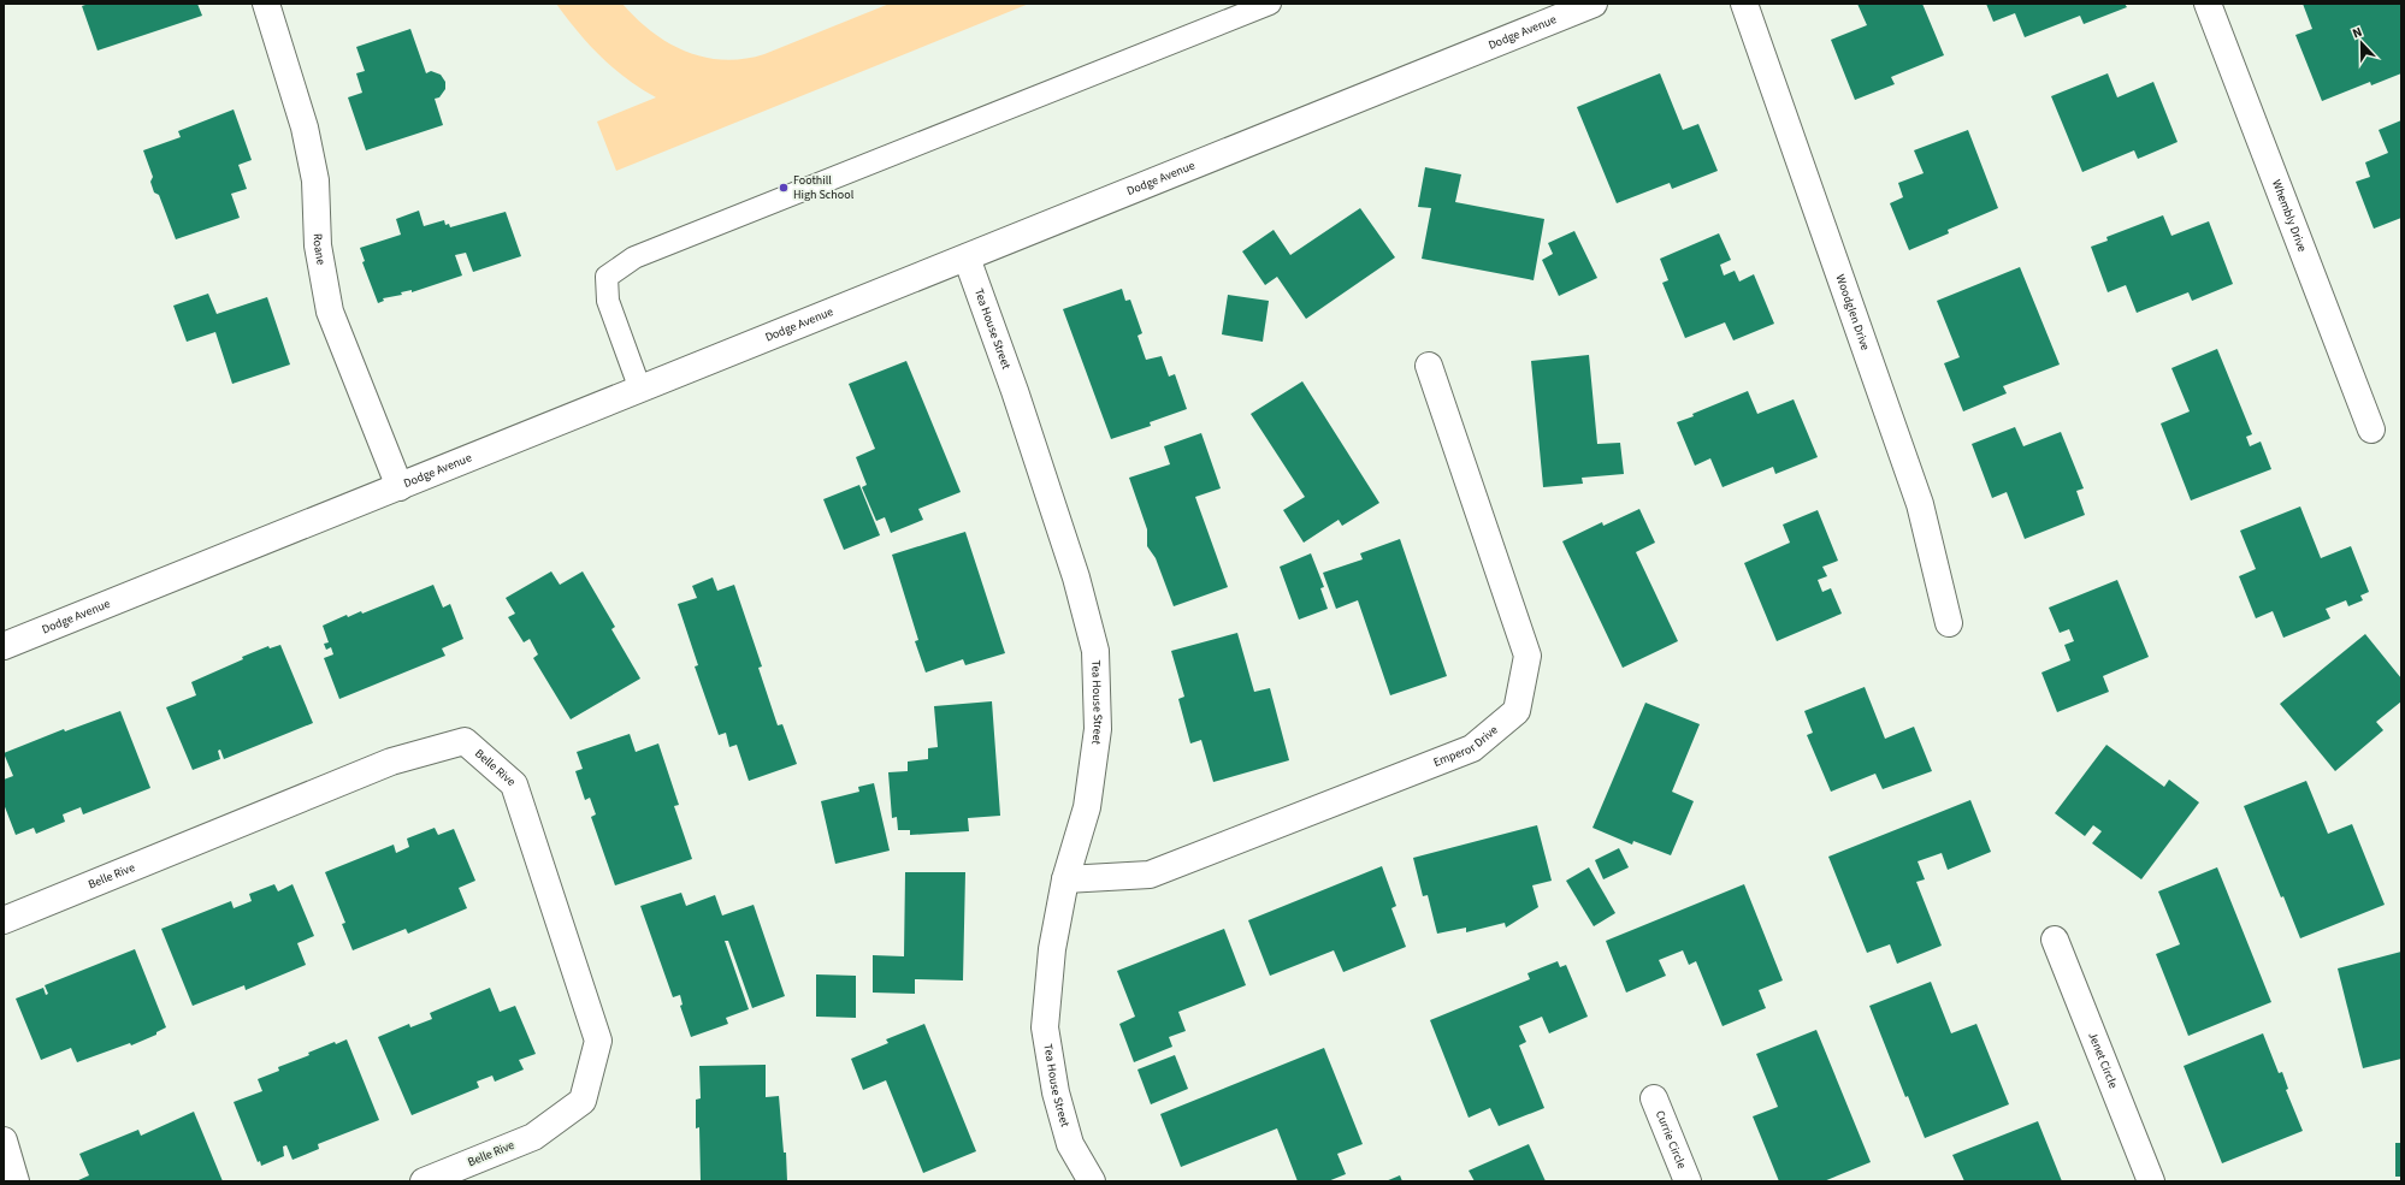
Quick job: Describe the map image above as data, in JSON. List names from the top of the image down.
{
  "streets": {
    "street": [
      "Dodge Avenue",
      "Whembly Drive",
      "Roane",
      "Woodglen Drive",
      "Tea House Street",
      "Emperor Drive",
      "Belle Rive",
      "Jenet Circle",
      "Currie Circle"
    ]
  },
  "crossings": [
    ["Dodge Avenue", "Roane"],
    ["Dodge Avenue", "Tea House Street"],
    ["Tea House Street", "Emperor Drive"]
  ],
  "places": ["Foothill High School"],
  "north": "top"
}
